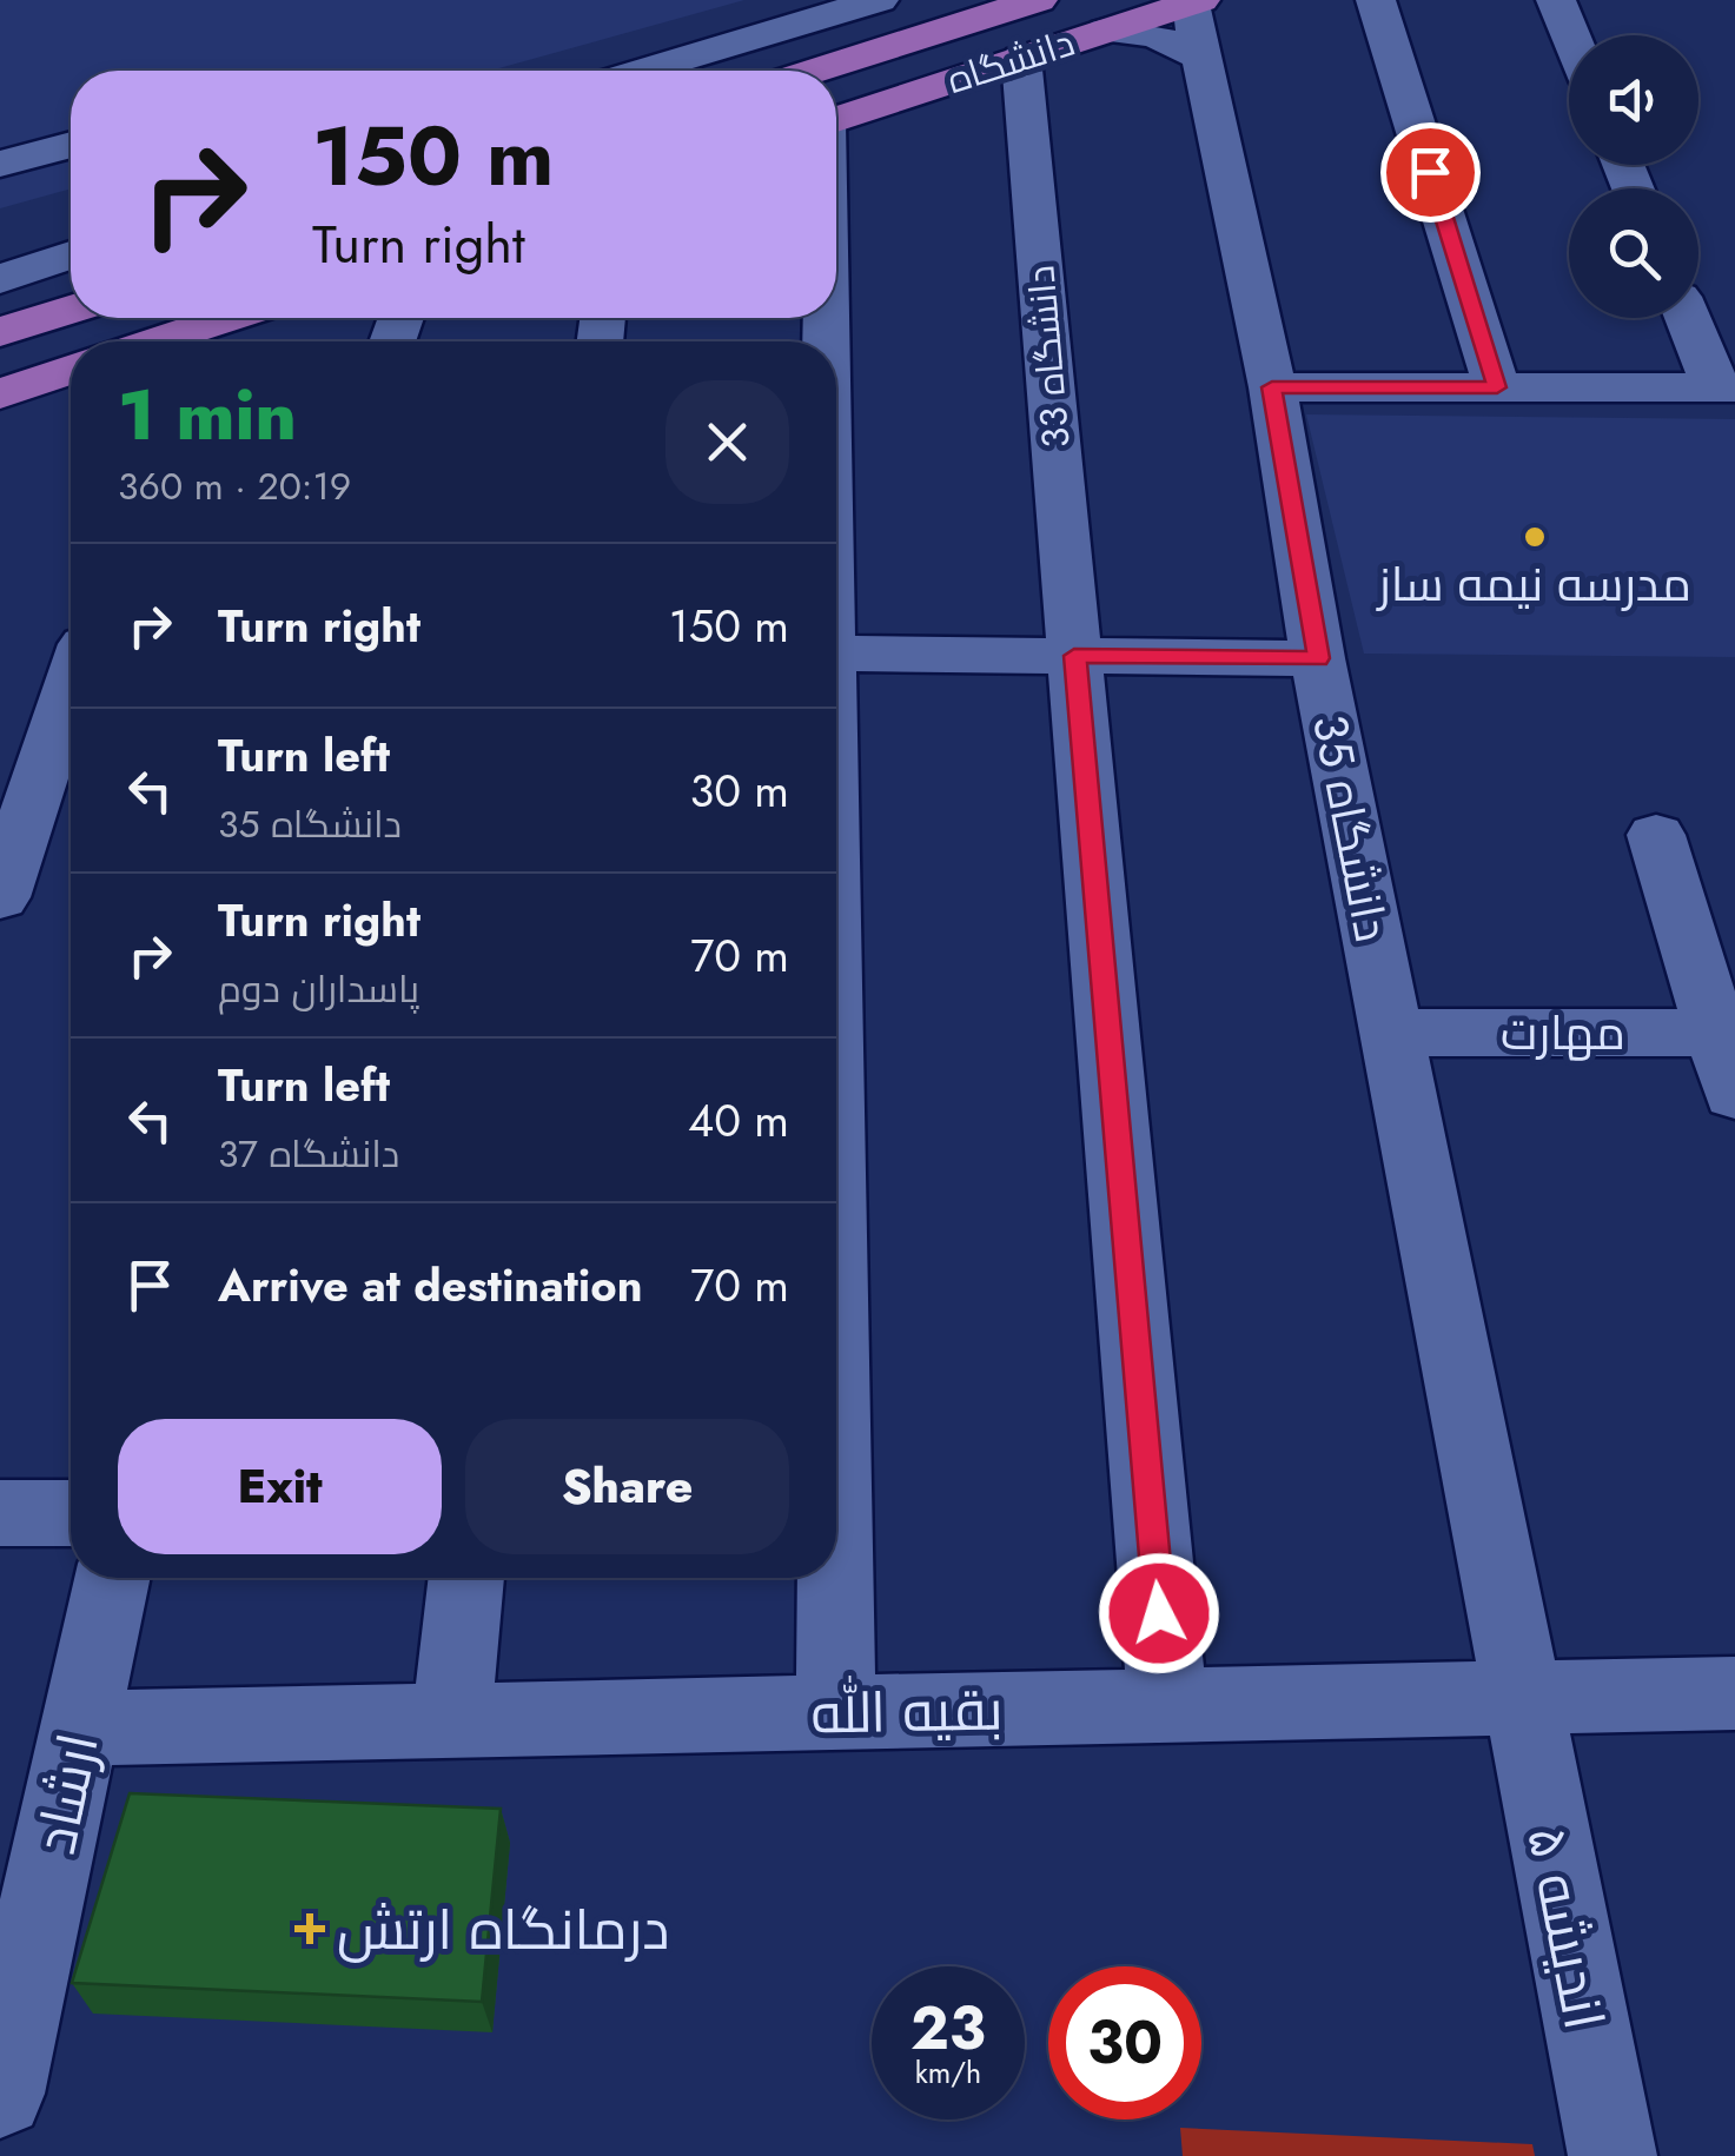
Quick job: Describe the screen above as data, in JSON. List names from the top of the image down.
{
  "streets": {
    "main road": ["دانشگاه"],
    "street": [
      "دانشگاه 33",
      "دانشگاه 35",
      "مهارت",
      "بقیه الله",
      "ارشاد",
      "اندیشه ۵"
    ]
  },
  "crossings": [
    ["دانشگاه", "دانشگاه 33"],
    ["دانشگاه", "دانشگاه 35"],
    ["دانشگاه 33", "بقیه الله"],
    ["دانشگاه 35", "مهارت"],
    ["دانشگاه 35", "بقیه الله"],
    ["دانشگاه 35", "اندیشه ۵"],
    ["بقیه الله", "ارشاد"],
    ["بقیه الله", "اندیشه ۵"]
  ],
  "places": {
    "other": ["مدرسه نیمه ساز"],
    "health": ["درمانگاه ارتش"]
  },
  "page": {
    "turn": ["150 m", "Turn right"],
    "heading": ["1 min", "360 m · 20:19"],
    "list": [
      {
        "name": "Turn right",
        "value": "150 m"
      },
      {
        "name": "Turn left",
        "note": "دانشگاه 35",
        "value": "30 m"
      },
      {
        "name": "Turn right",
        "note": "پاسداران دوم",
        "value": "70 m"
      },
      {
        "name": "Turn left",
        "note": "دانشگاه 37",
        "value": "40 m"
      },
      {
        "name": "Arrive at destination",
        "value": "70 m"
      }
    ],
    "buttons": ["Exit", "Share"],
    "speed": "23 km/h",
    "limit": "30"
  }
}
